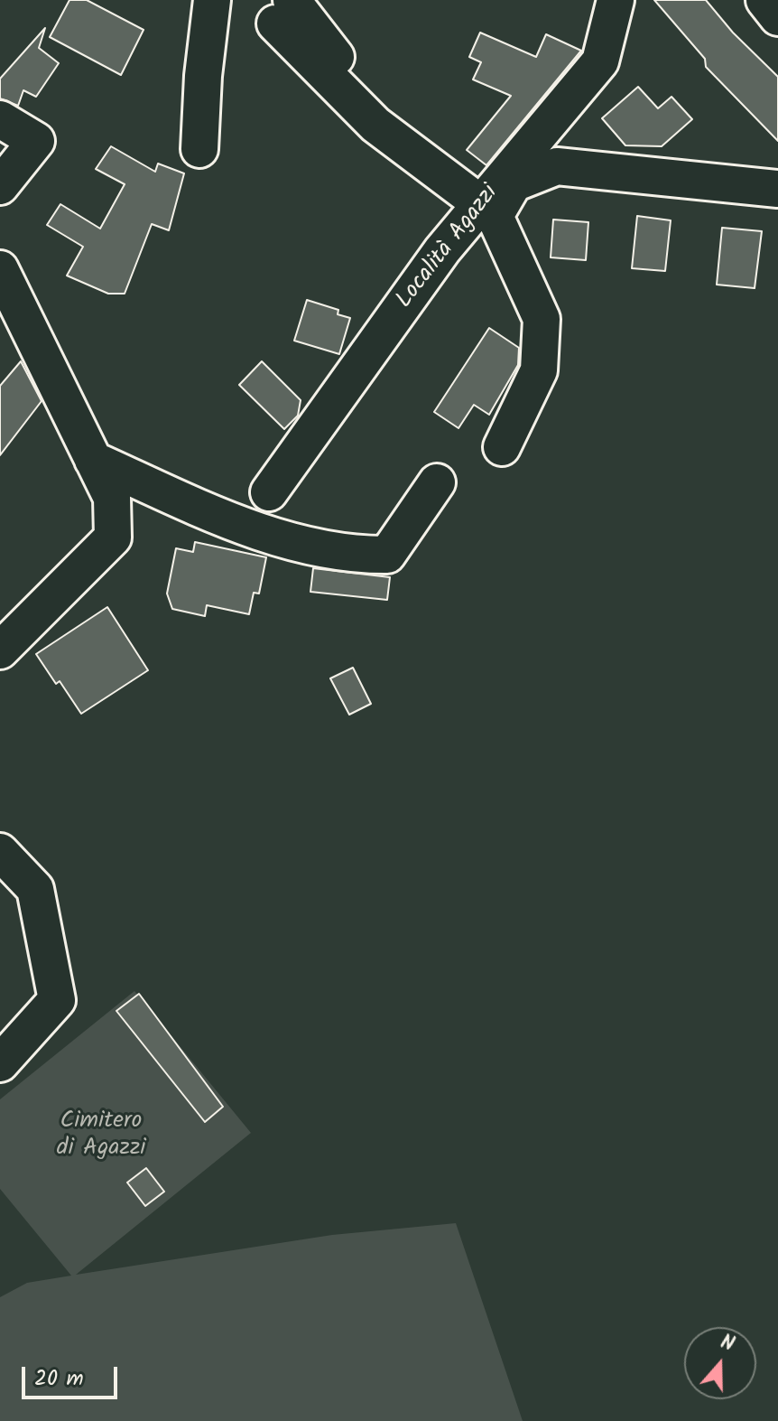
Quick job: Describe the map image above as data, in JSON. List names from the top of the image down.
{
  "streets": {
    "street": ["Località Agazzi"]
  },
  "parks": ["Cimitero di Agazzi"],
  "scale_bar": "20 m",
  "north": "top"
}
